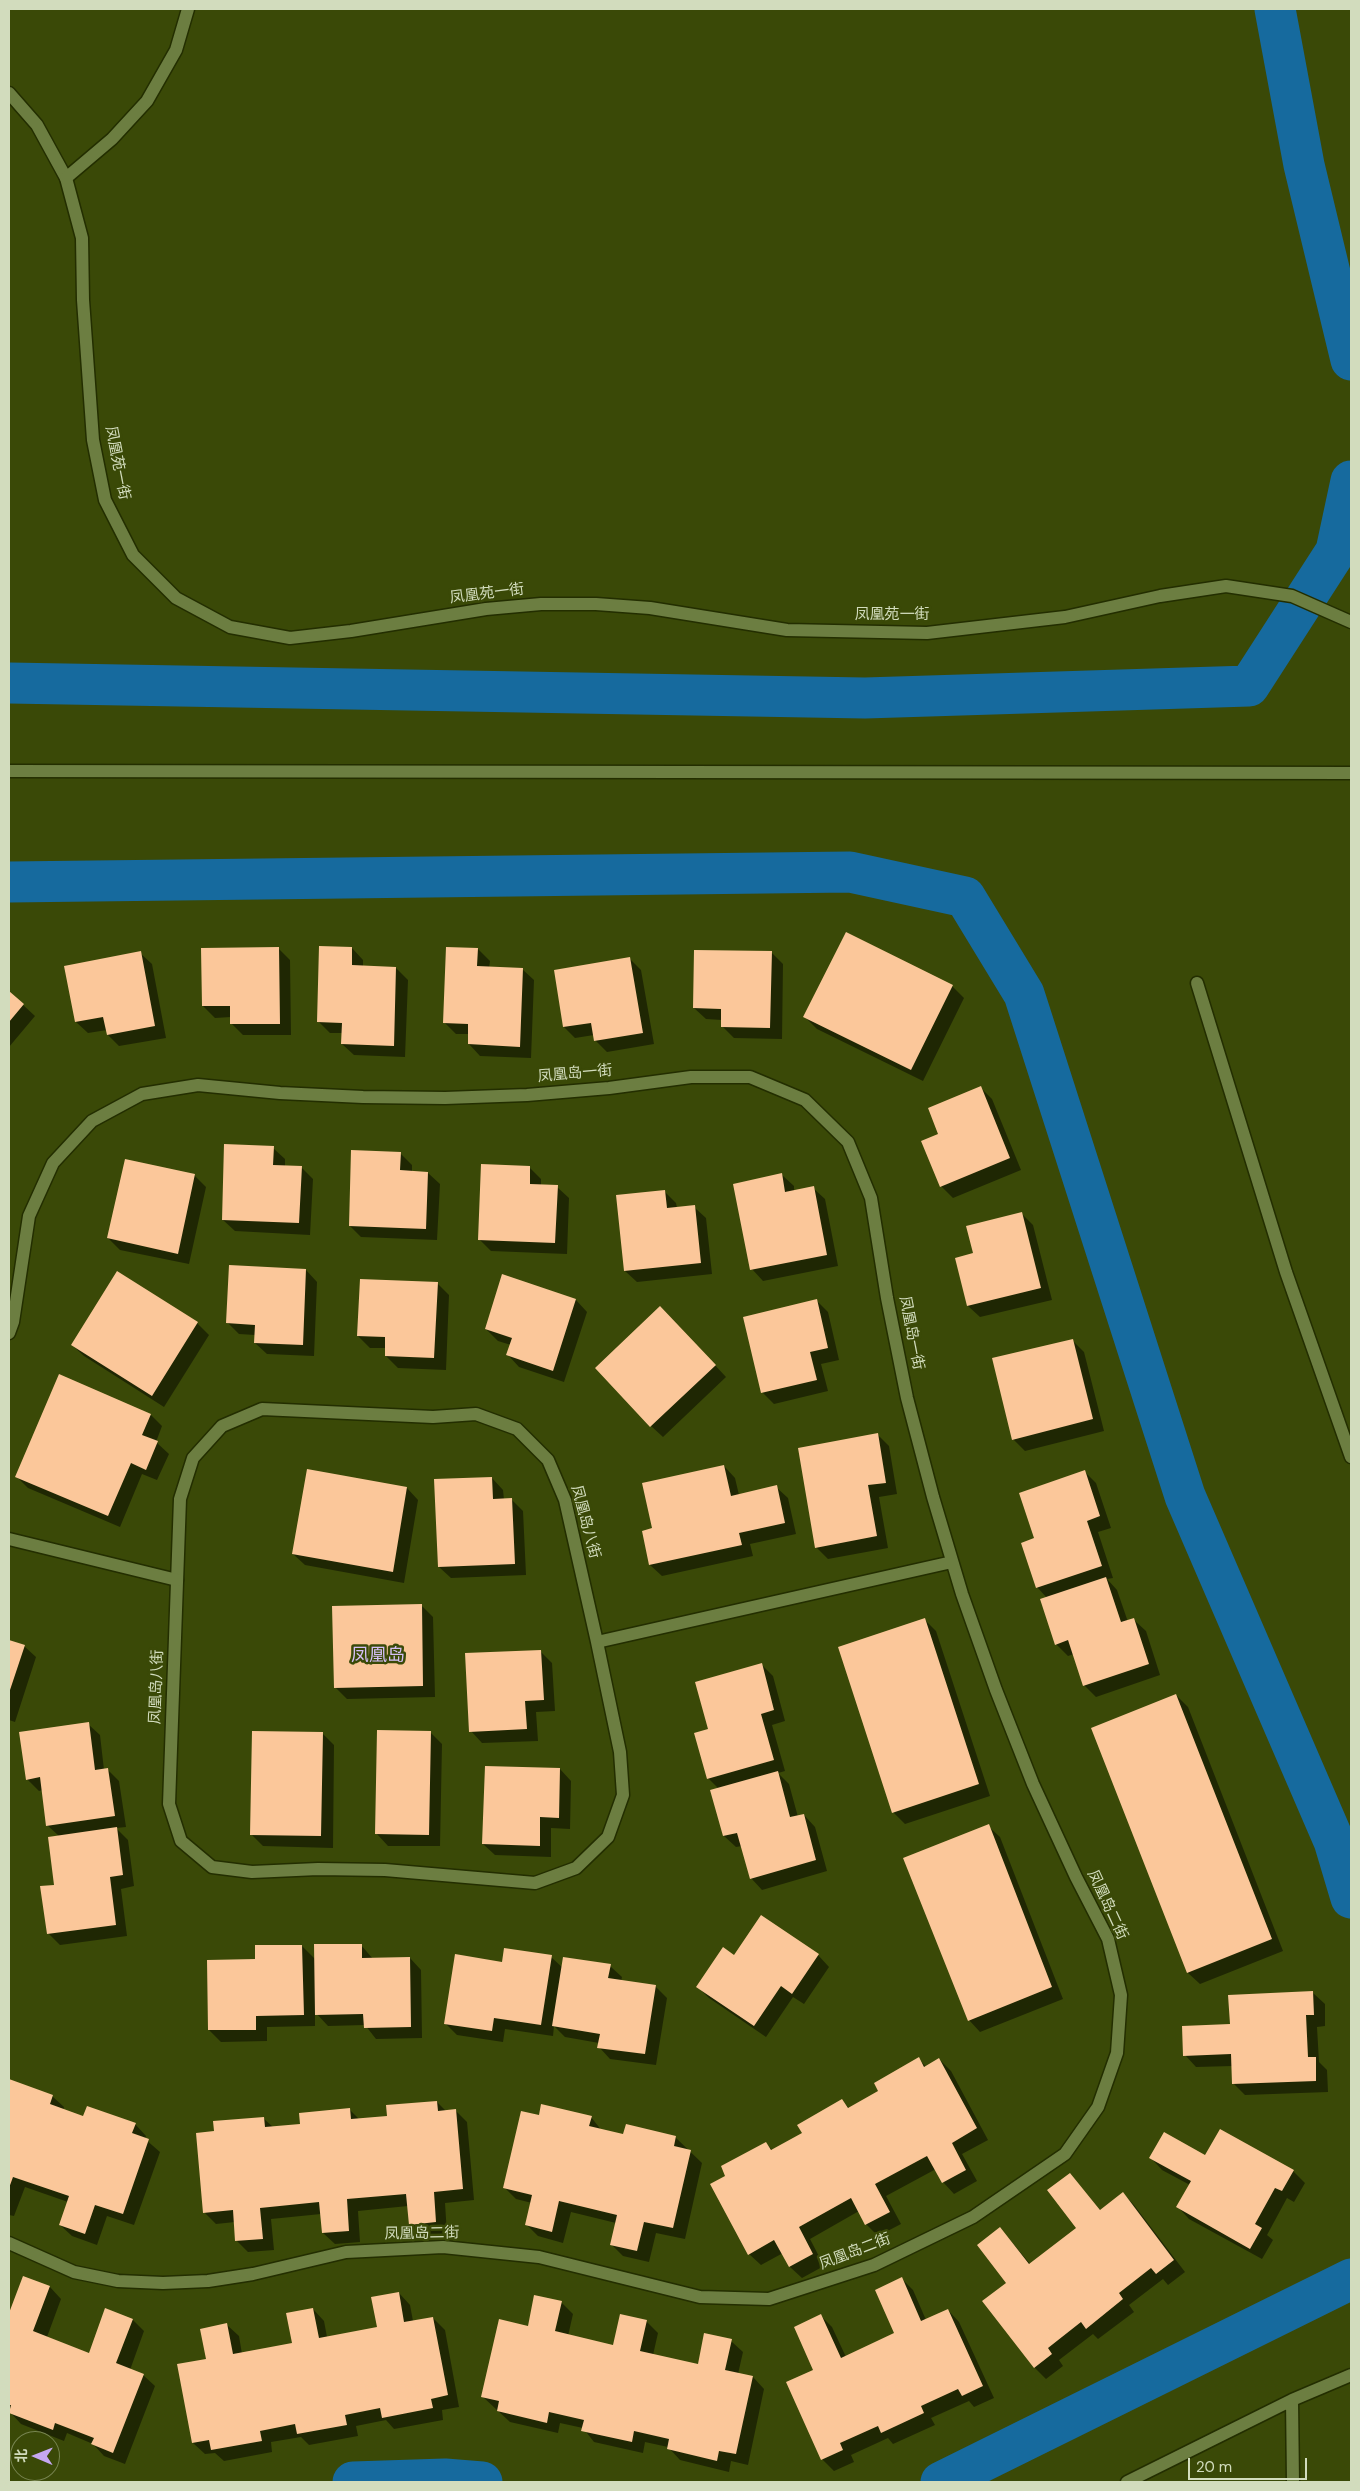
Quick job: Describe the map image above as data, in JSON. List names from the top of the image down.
{
  "streets": {
    "street": [
      "凤凰苑一街",
      "凤凰岛一街",
      "凤凰岛八街",
      "凤凰岛二街"
    ]
  },
  "crossings": [
    ["凤凰岛一街", "凤凰岛二街"]
  ],
  "districts": ["凤凰岛"],
  "scale_bar": "20 m",
  "north": "left"
}
